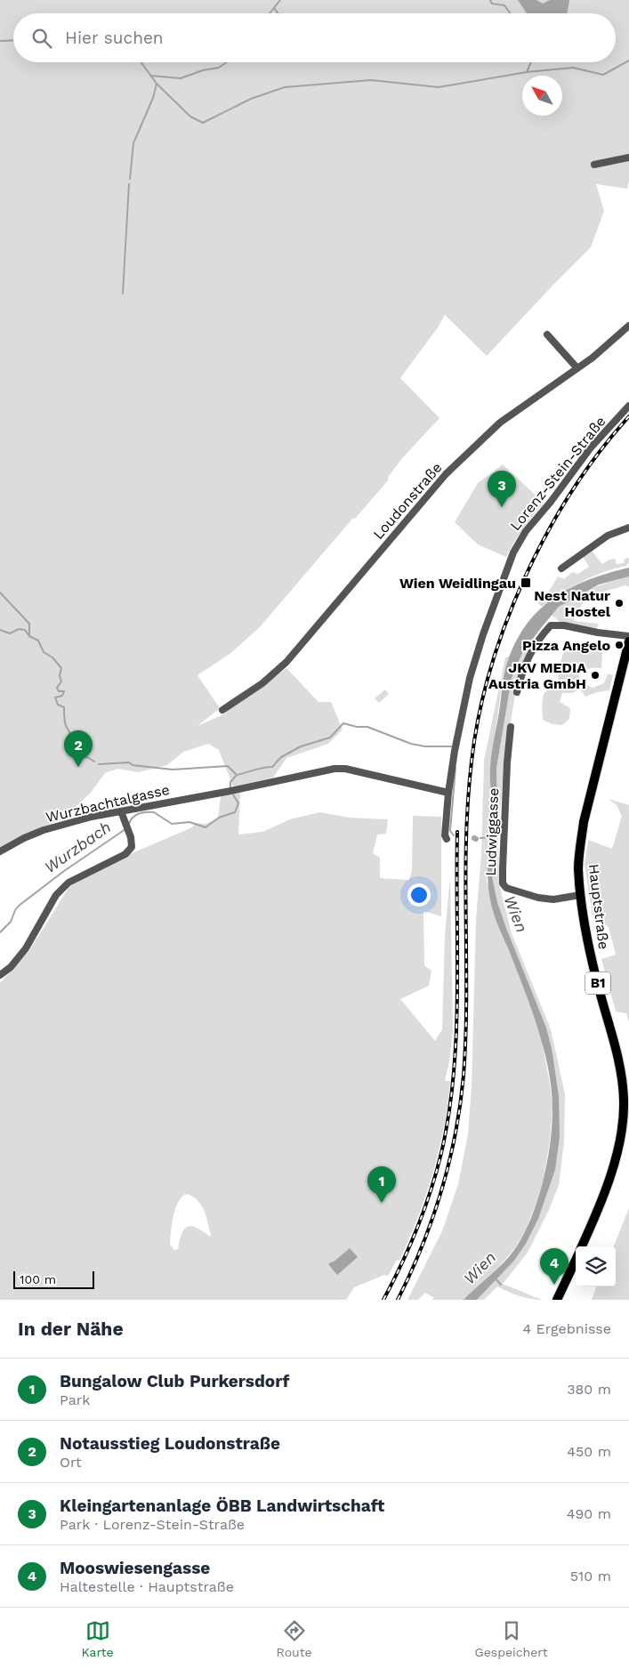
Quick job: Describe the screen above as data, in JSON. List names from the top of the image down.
{
  "streets": {
    "main road": ["Hauptstraße", "B1"],
    "street": [
      "Lorenz-Stein-Straße",
      "Loudonstraße",
      "Wurzbachtalgasse",
      "Ludwiggasse"
    ]
  },
  "crossings": [
    ["Lorenz-Stein-Straße", "Wurzbachtalgasse"],
    ["Ludwiggasse", "Hauptstraße"]
  ],
  "water": ["Wurzbach", "Wien"],
  "places": {
    "transit": ["Wien Weidlingau"],
    "other": ["Nest Natur Hostel", "Pizza Angelo", "JKV MEDIA Austria GmbH"]
  },
  "scale_bar": "100 m",
  "north": "top left",
  "page": {
    "search": "Hier suchen",
    "pins": [
      "3",
      "2",
      "1",
      "4"
    ],
    "scale": "100 m",
    "heading": ["In der Nähe", "4 Ergebnisse"],
    "list": [
      {
        "mark": "1",
        "name": "Bungalow Club Purkersdorf",
        "note": "Park",
        "value": "380 m"
      },
      {
        "mark": "2",
        "name": "Notausstieg Loudonstraße",
        "note": "Ort",
        "value": "450 m"
      },
      {
        "mark": "3",
        "name": "Kleingartenanlage ÖBB Landwirtschaft",
        "note": "Park · Lorenz-Stein-Straße",
        "value": "490 m"
      },
      {
        "mark": "4",
        "name": "Mooswiesengasse",
        "note": "Haltestelle · Hauptstraße",
        "value": "510 m"
      }
    ],
    "nav": ["Karte", "Route", "Gespeichert"]
  }
}
